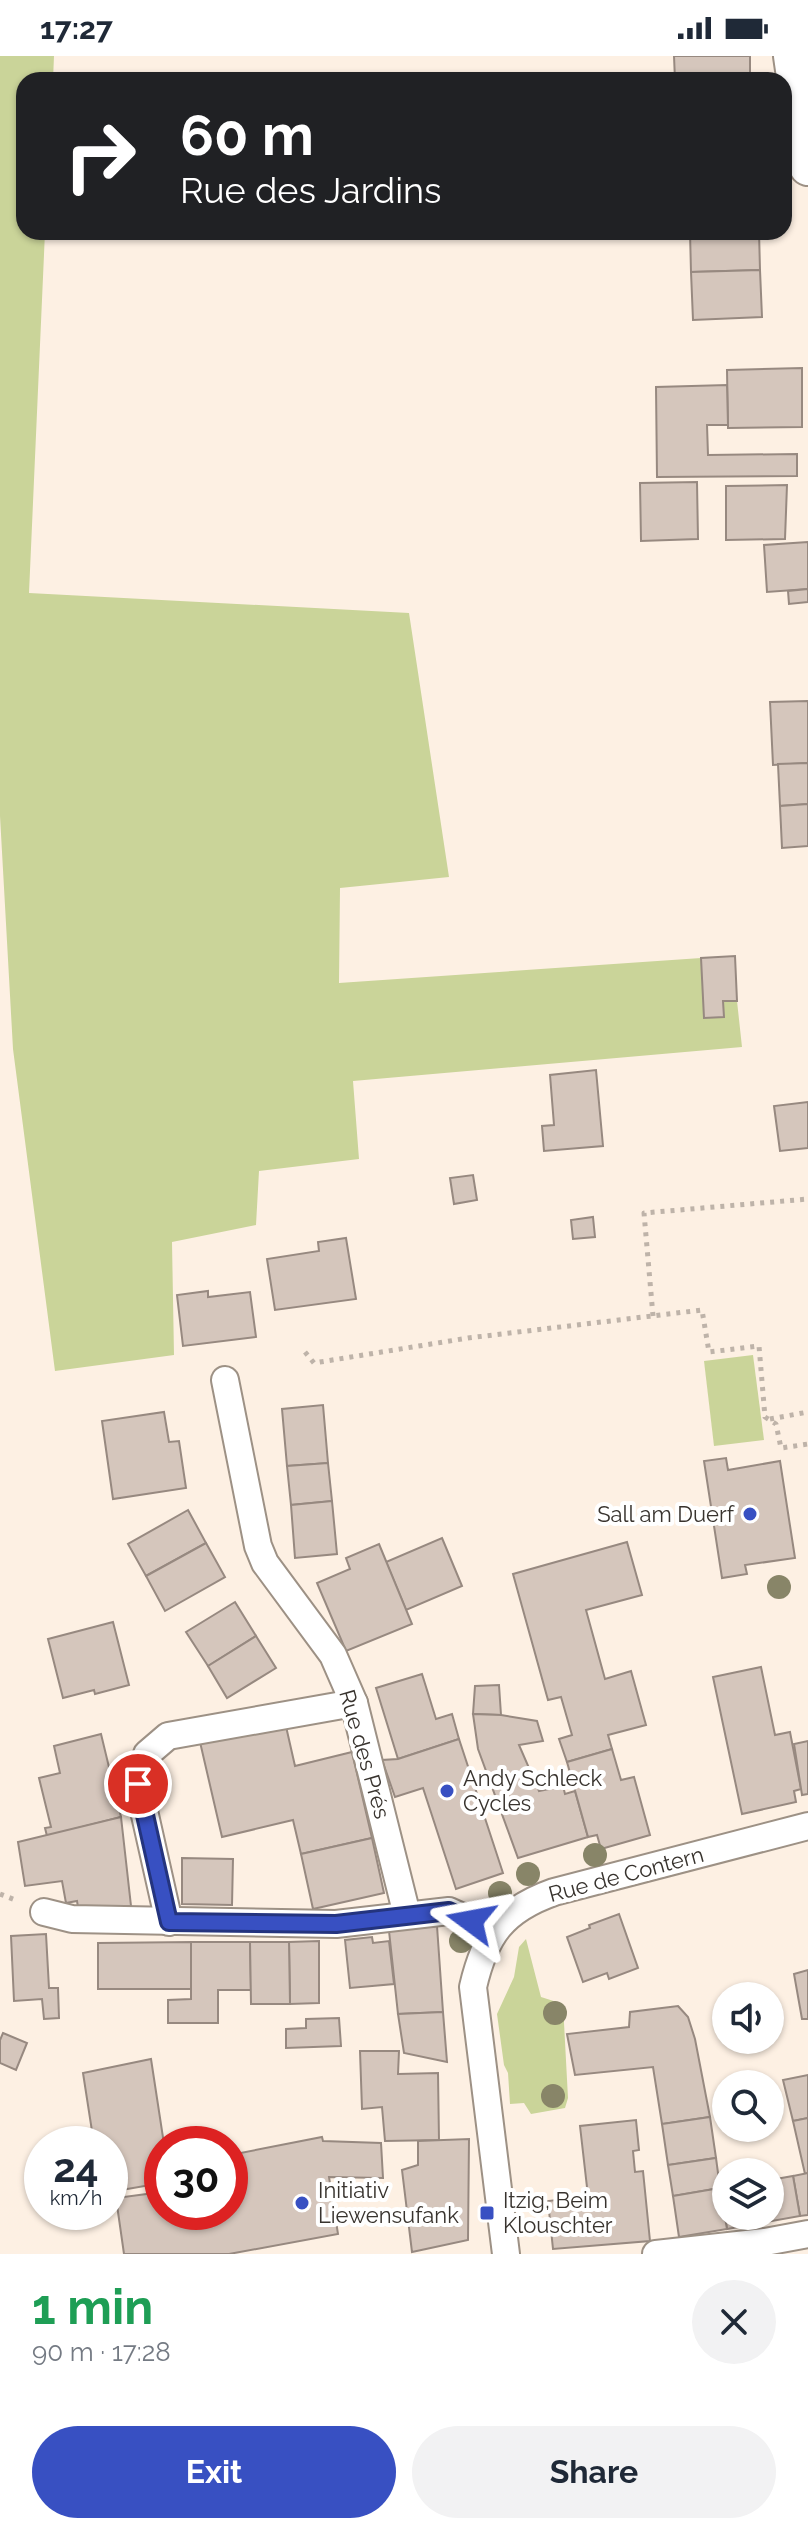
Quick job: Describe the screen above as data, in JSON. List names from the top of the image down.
{
  "streets": {
    "street": ["Rue des Prés", "Rue de Contern"]
  },
  "places": {
    "other": ["Sall am Duerf", "Andy Schleck Cycles", "Initiativ Liewensufank"],
    "transit": ["Itzig, Beim Klouschter"]
  },
  "page": {
    "status": "17:27",
    "turn": ["60 m", "Rue des Jardins"],
    "speed": "24 km/h",
    "limit": "30",
    "heading": ["1 min", "90 m · 17:28"],
    "buttons": ["Exit", "Share"]
  }
}
